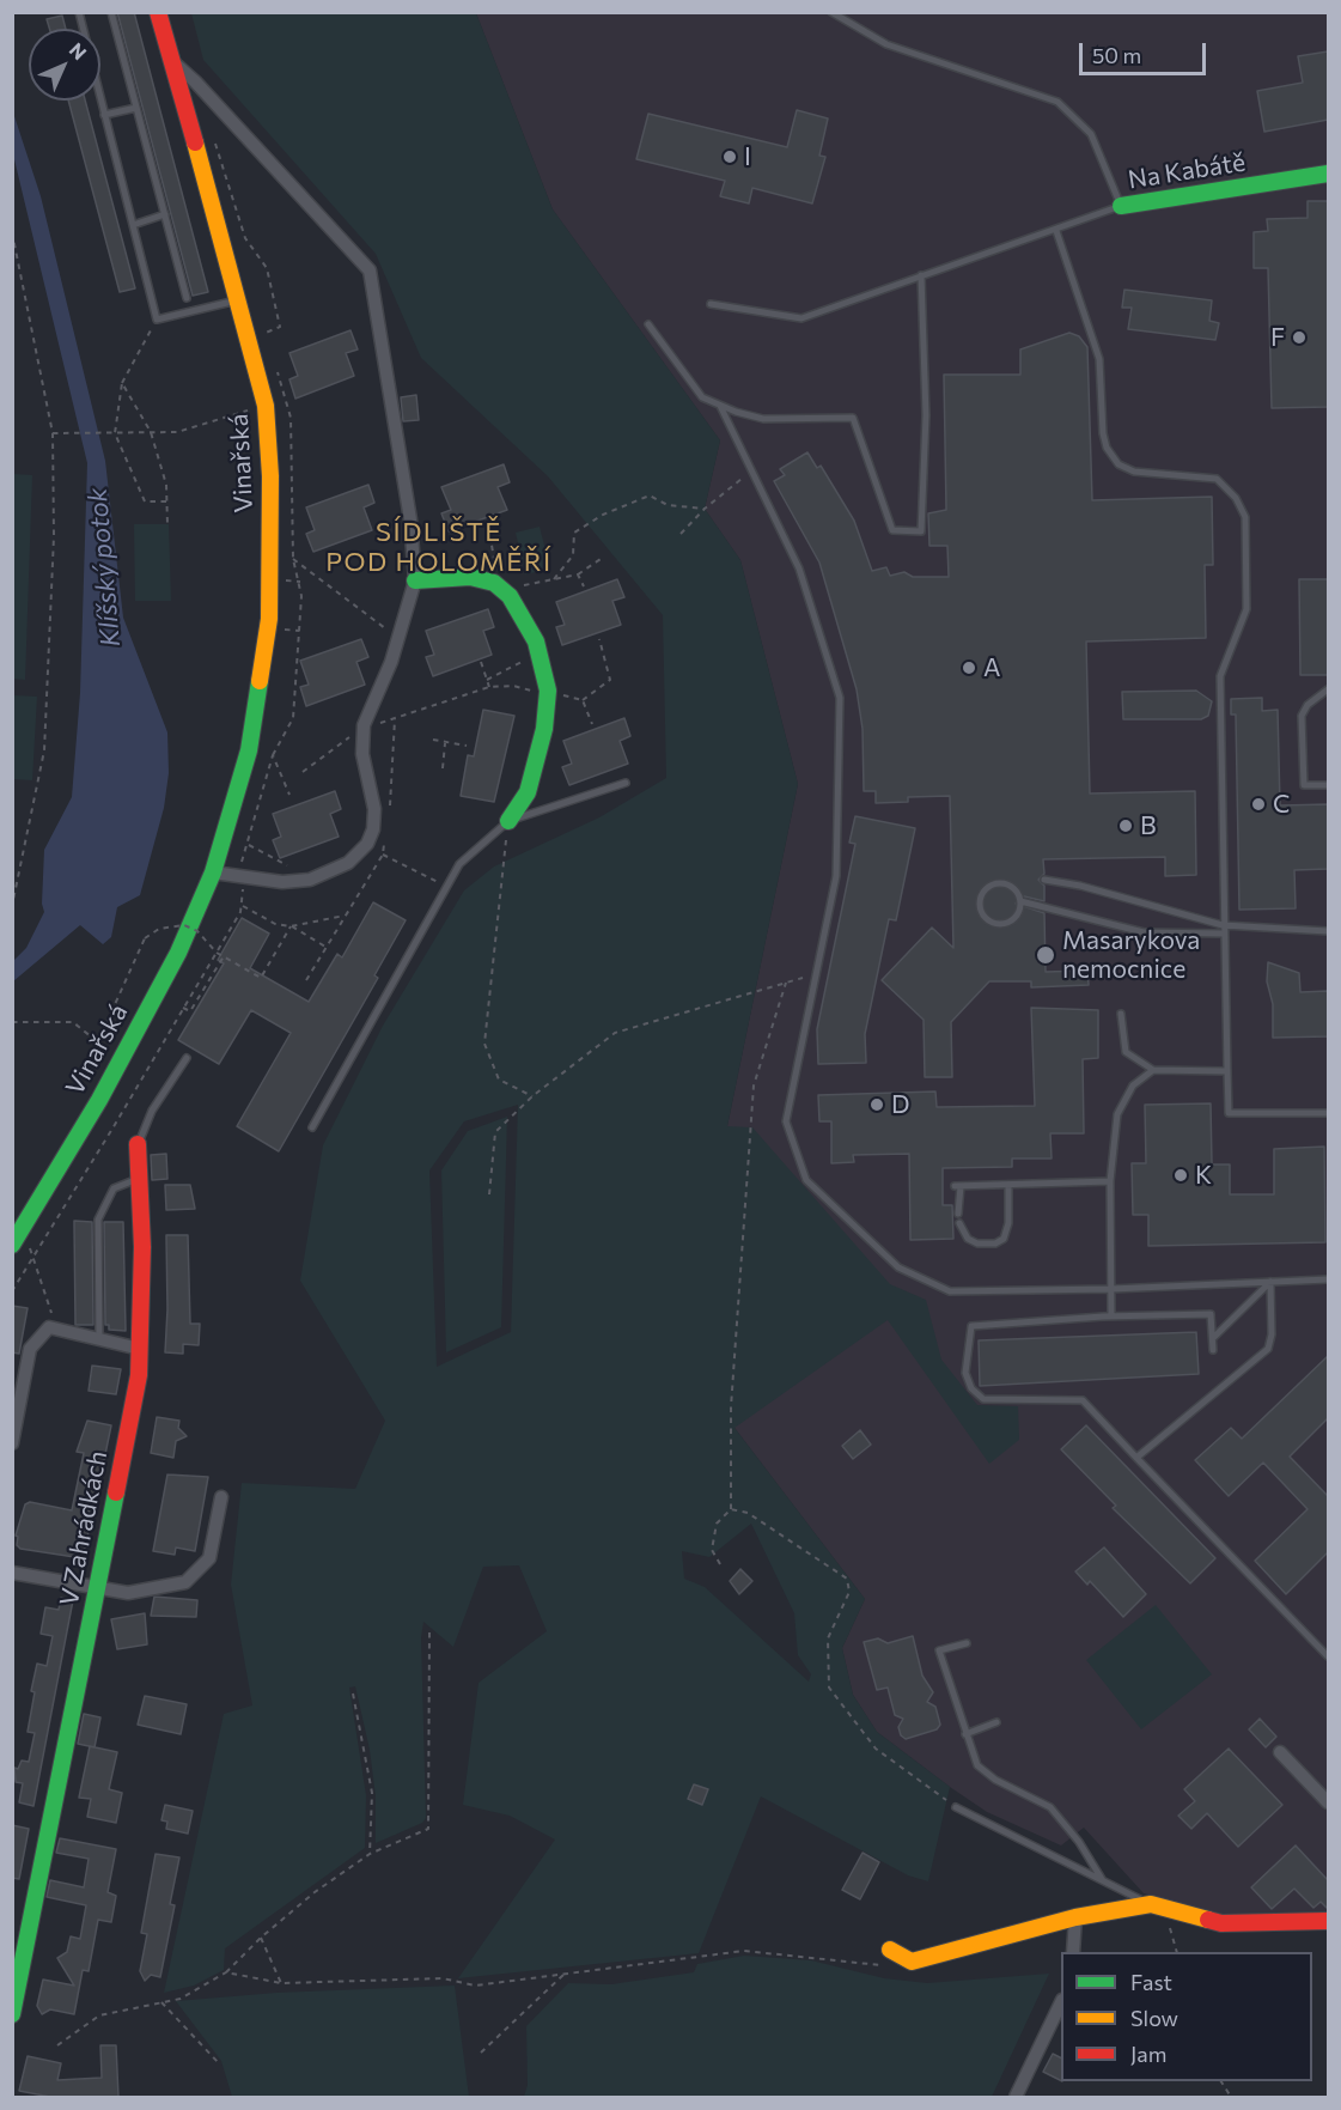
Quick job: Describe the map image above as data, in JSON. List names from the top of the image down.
{
  "streets": {
    "street": ["Na Kabátě", "Vinařská", "V Zahrádkách"]
  },
  "districts": ["SÍDLIŠTĚ POD HOLOMĚŘÍ"],
  "water": ["Klíšský potok"],
  "places": [
    "I",
    "F",
    "A",
    "C",
    "B",
    "Masarykova nemocnice",
    "D",
    "K"
  ],
  "legend": ["Fast", "Slow", "Jam"],
  "scale_bar": "50 m",
  "north": "top right"
}
